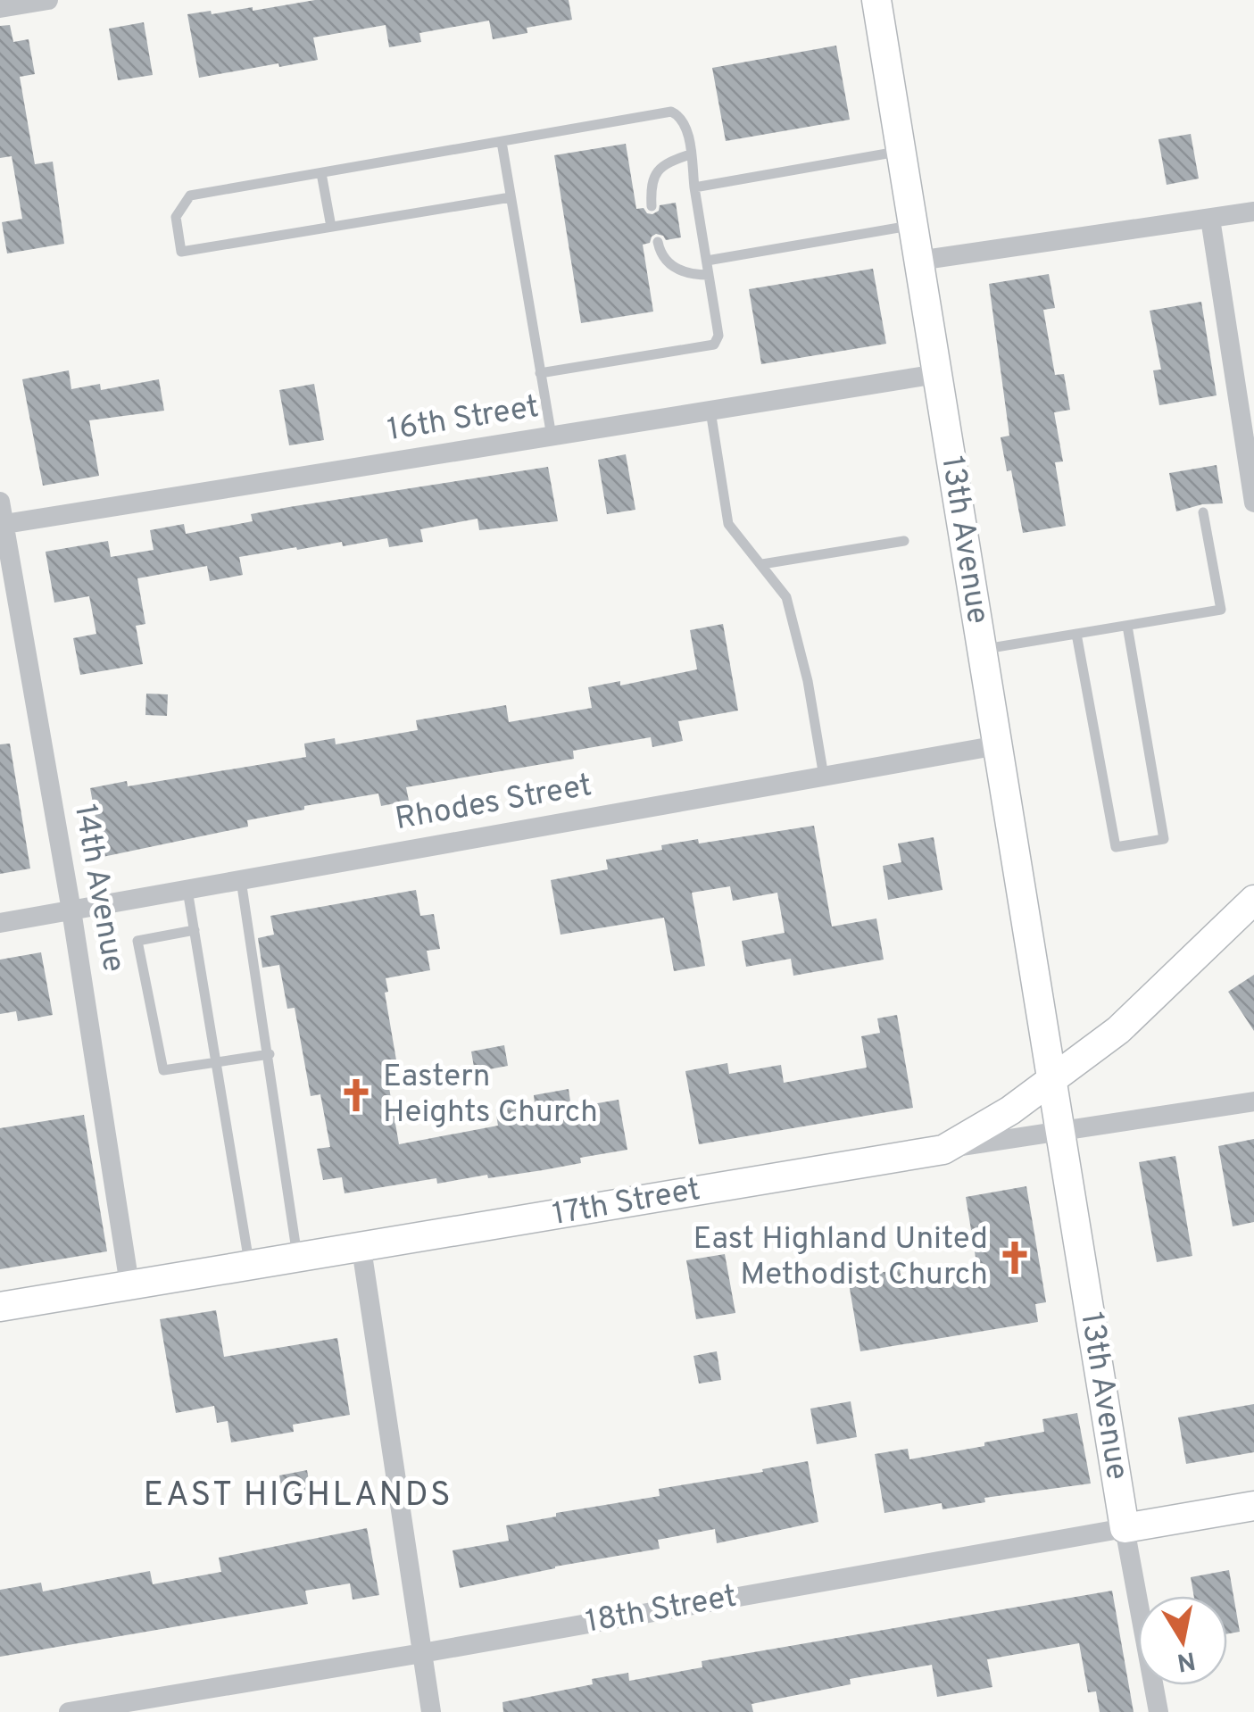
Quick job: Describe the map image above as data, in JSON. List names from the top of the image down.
{
  "streets": {
    "street": [
      "16th Street",
      "13th Avenue",
      "Rhodes Street",
      "14th Avenue",
      "17th Street",
      "18th Street"
    ]
  },
  "crossings": [
    ["16th Street", "13th Avenue"],
    ["16th Street", "14th Avenue"],
    ["13th Avenue", "Rhodes Street"],
    ["13th Avenue", "17th Street"],
    ["13th Avenue", "18th Street"],
    ["Rhodes Street", "14th Avenue"],
    ["14th Avenue", "17th Street"]
  ],
  "districts": ["EAST HIGHLANDS"],
  "places": {
    "church": ["Eastern Heights Church", "East Highland United Methodist Church"]
  },
  "north": "bottom"
}
